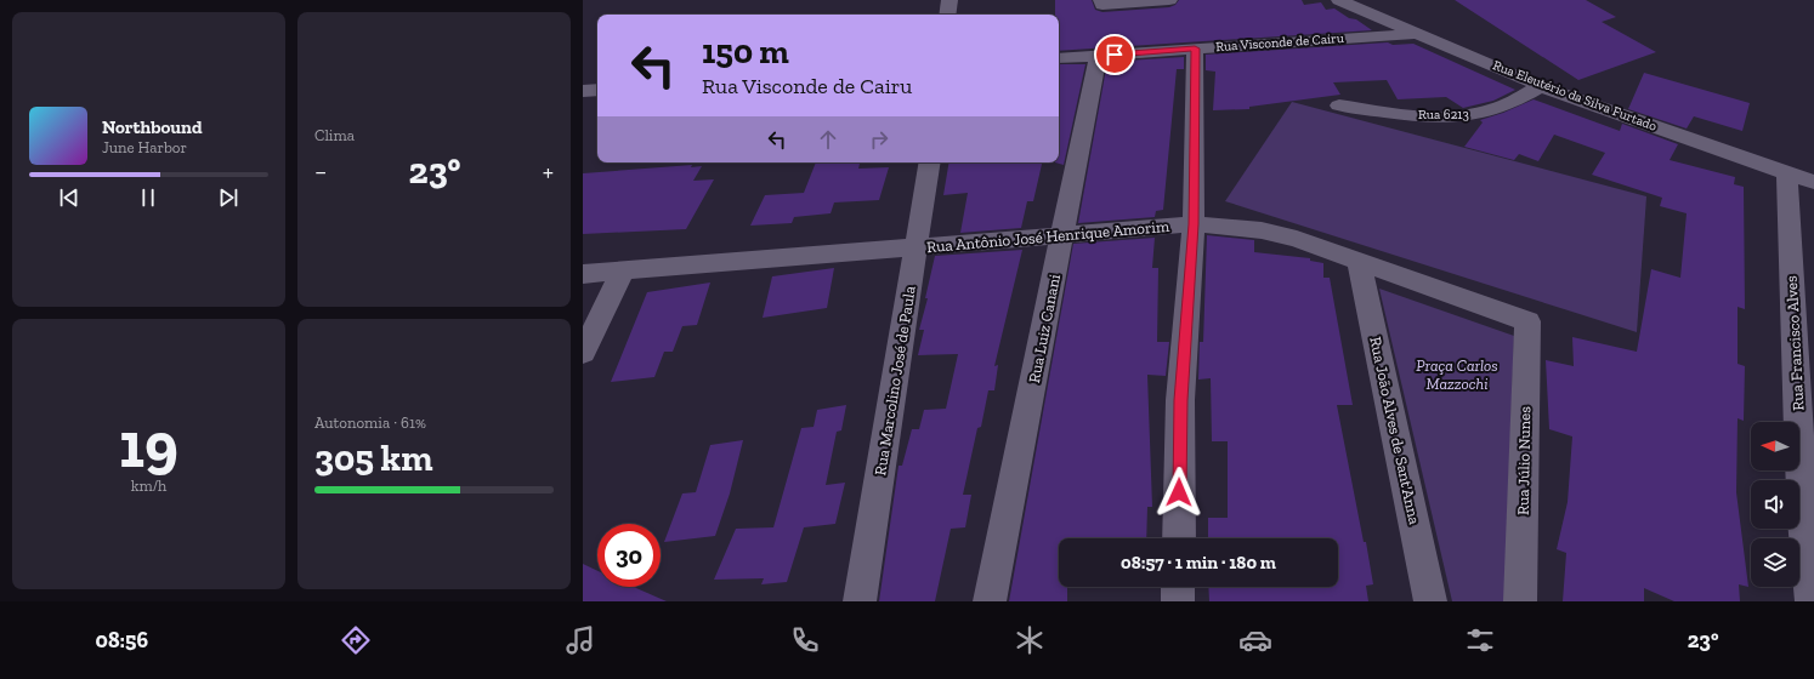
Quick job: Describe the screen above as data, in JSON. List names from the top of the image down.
{
  "streets": {
    "street": [
      "Rua Visconde de Cairu",
      "Rua Eleutério da Silva Furtado",
      "Rua 6213",
      "Rua Antônio José Henrique Amorim",
      "Rua Luiz Canani",
      "Rua Francisco Alves",
      "Rua Marcolino José de Paula",
      "Rua João Alves de Sant'Anna",
      "Rua Júlio Nunes"
    ]
  },
  "crossings": [
    ["Rua Visconde de Cairu", "Rua Eleutério da Silva Furtado"],
    ["Rua Visconde de Cairu", "Rua Luiz Canani"],
    ["Rua Eleutério da Silva Furtado", "Rua 6213"],
    ["Rua Eleutério da Silva Furtado", "Rua Francisco Alves"],
    ["Rua Antônio José Henrique Amorim", "Rua Luiz Canani"],
    ["Rua Antônio José Henrique Amorim", "Rua Marcolino José de Paula"],
    ["Rua Antônio José Henrique Amorim", "Rua João Alves de Sant'Anna"],
    ["Rua Antônio José Henrique Amorim", "Rua Júlio Nunes"]
  ],
  "parks": ["Praça Carlos Mazzochi"],
  "north": "left",
  "page": {
    "tile": [
      "Clima",
      ["19", "km/h"],
      ["Autonomia · 61%", "305 km"]
    ],
    "turn": ["150 m", "Rua Visconde de Cairu"],
    "song": ["Northbound", "June Harbor"],
    "heat": ["−", "23°", "+"],
    "limit": "30",
    "trip": "08:57 · 1 min · 180 m",
    "tabs": ["08:56", "23°"]
  }
}
